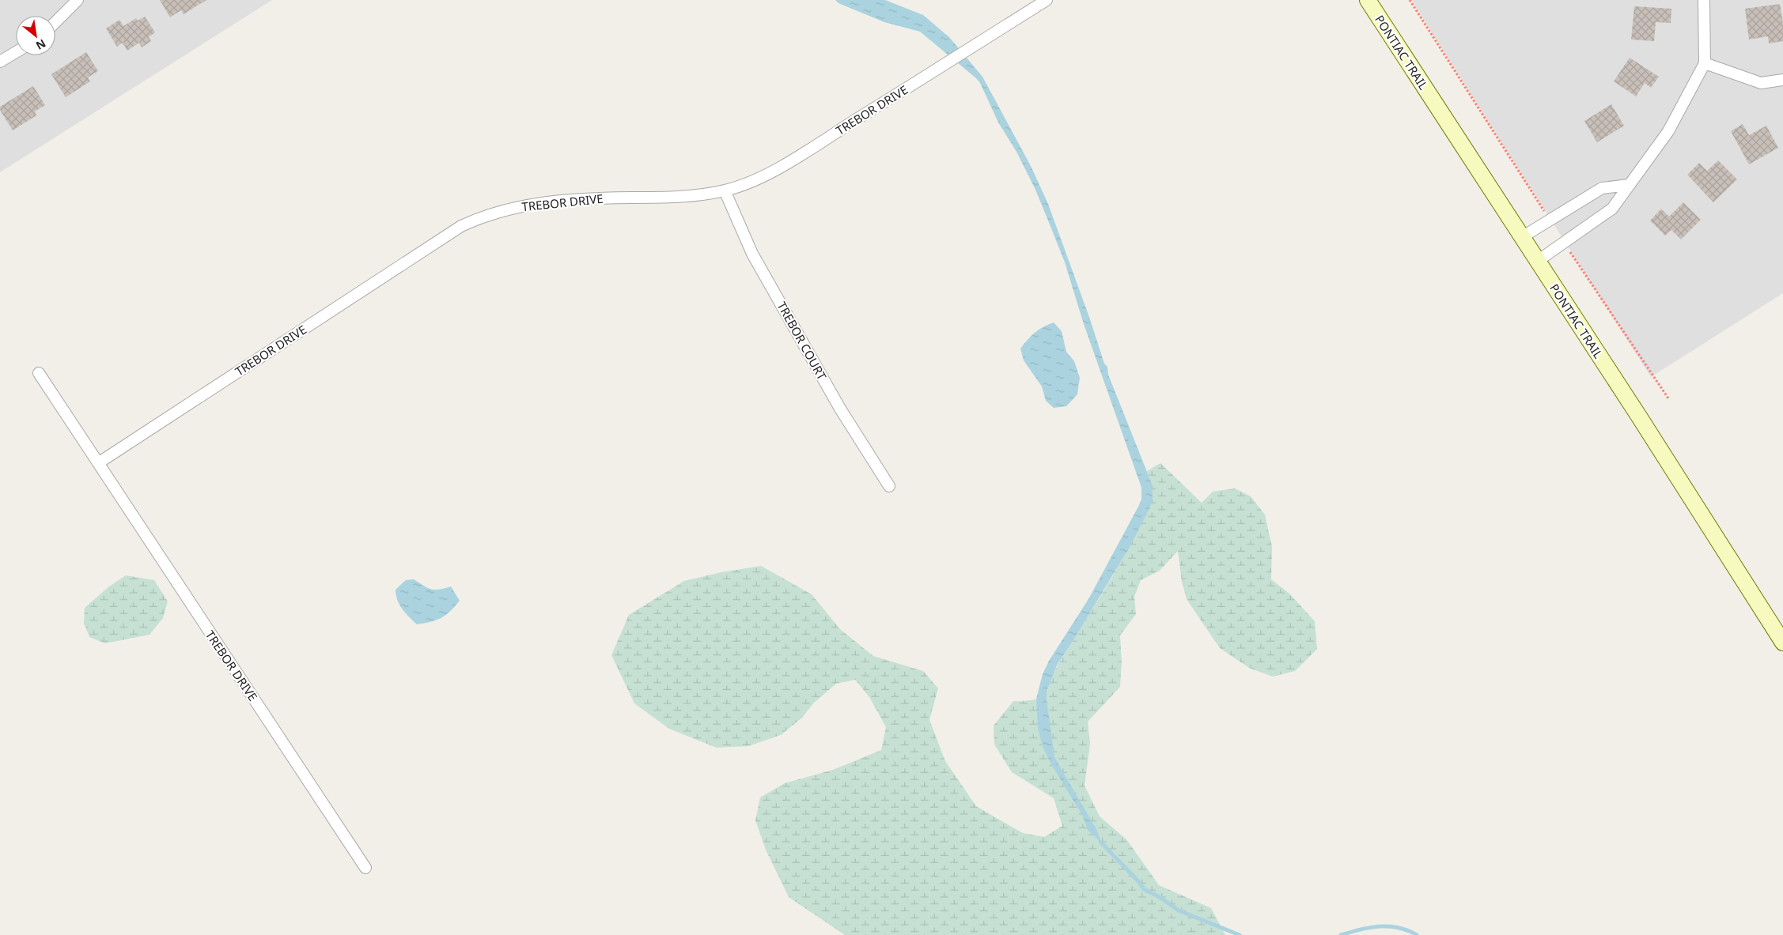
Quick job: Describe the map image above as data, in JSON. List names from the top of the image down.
{
  "streets": {
    "main road": ["PONTIAC TRAIL"],
    "street": ["TREBOR DRIVE", "TREBOR COURT"]
  },
  "crossings": [
    ["TREBOR DRIVE", "TREBOR COURT"]
  ],
  "north": "bottom right"
}
